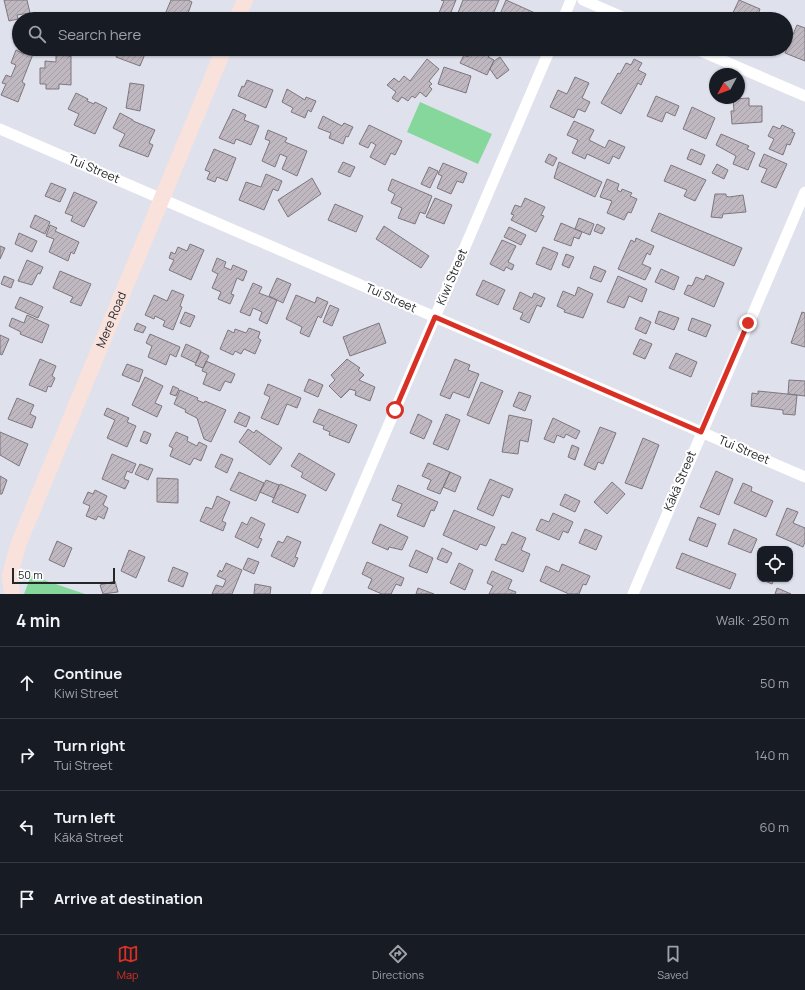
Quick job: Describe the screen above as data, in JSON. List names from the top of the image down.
{
  "streets": {
    "street": [
      "Tui Street",
      "Kiwi Street",
      "Mere Road",
      "Kākā Street"
    ]
  },
  "crossings": [
    ["Tui Street", "Kiwi Street"],
    ["Tui Street", "Mere Road"],
    ["Tui Street", "Kākā Street"]
  ],
  "scale_bar": "50 m",
  "north": "bottom left",
  "page": {
    "search": "Search here",
    "scale": "50 m",
    "heading": ["4 min", "Walk · 250 m"],
    "list": [
      ["Continue", "Kiwi Street", "50 m"],
      ["Turn right", "Tui Street", "140 m"],
      ["Turn left", "Kākā Street", "60 m"],
      "Arrive at destination"
    ],
    "nav": ["Map", "Directions", "Saved"]
  }
}
